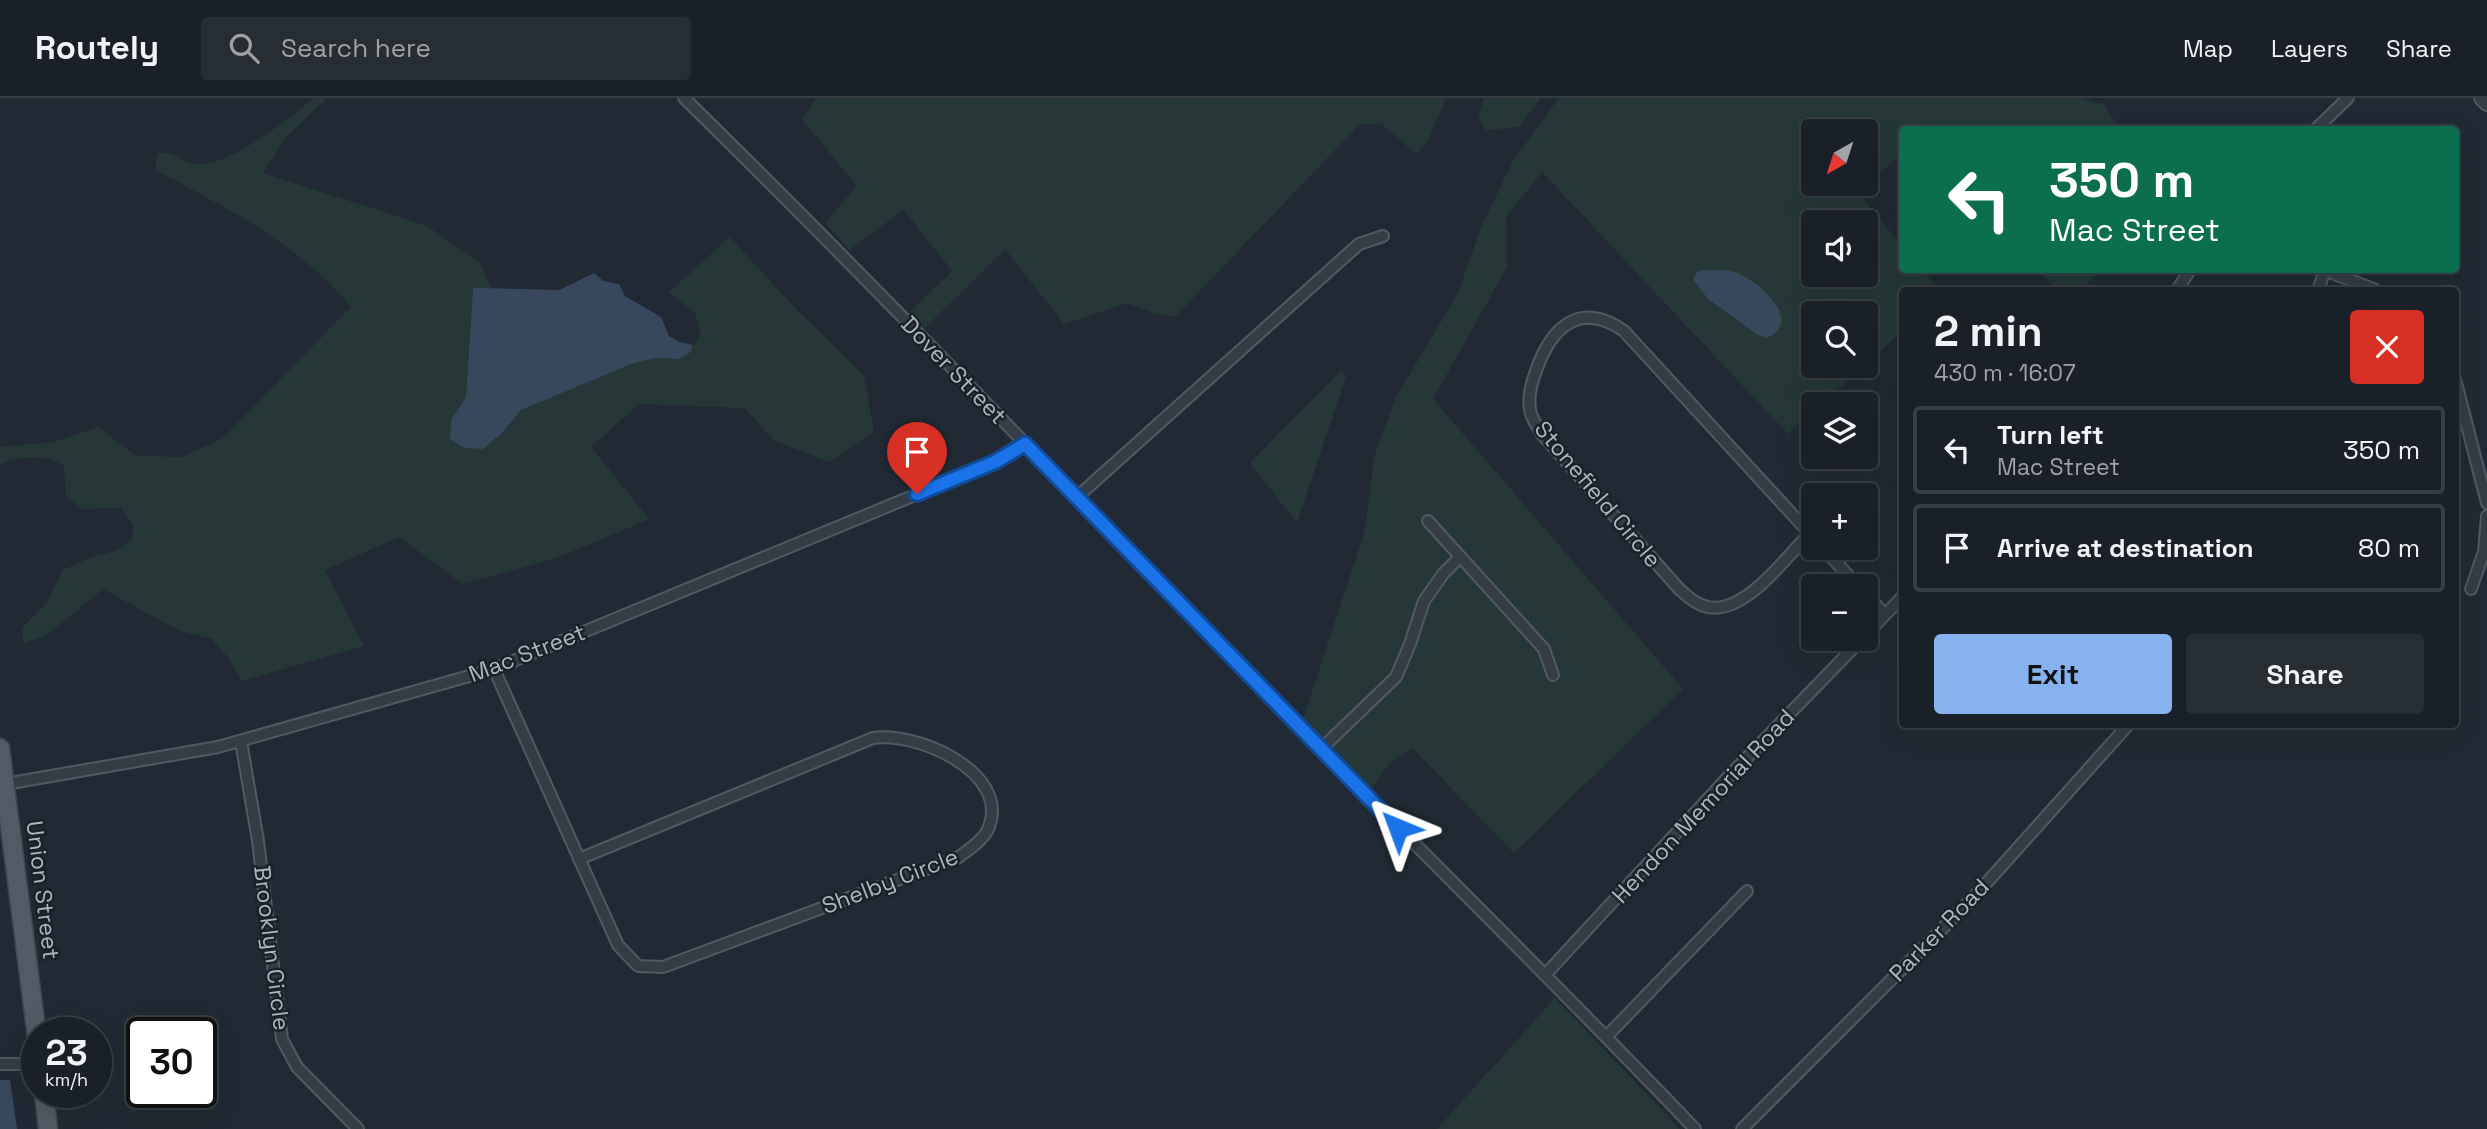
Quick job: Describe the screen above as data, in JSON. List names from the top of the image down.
{
  "streets": {
    "main road": ["Union Street"],
    "street": [
      "Dover Street",
      "Stonefield Circle",
      "Mac Street",
      "Hendon Memorial Road",
      "Shelby Circle",
      "Parker Road",
      "Brooklyn Circle"
    ]
  },
  "crossings": [
    ["Dover Street", "Mac Street"],
    ["Dover Street", "Hendon Memorial Road"],
    ["Mac Street", "Shelby Circle"],
    ["Mac Street", "Union Street"],
    ["Mac Street", "Brooklyn Circle"]
  ],
  "north": "bottom left",
  "page": {
    "header": "Routely",
    "search": "Search here",
    "nav": ["Map", "Layers", "Share"],
    "map_buttons": ["+", "−"],
    "turn": ["350 m", "Mac Street"],
    "heading": ["2 min", "430 m · 16:07"],
    "list": [
      {
        "name": "Turn left",
        "note": "Mac Street",
        "value": "350 m"
      },
      {
        "name": "Arrive at destination",
        "value": "80 m"
      }
    ],
    "buttons": ["Exit", "Share"],
    "speed": "23 km/h",
    "limit": "30"
  }
}
